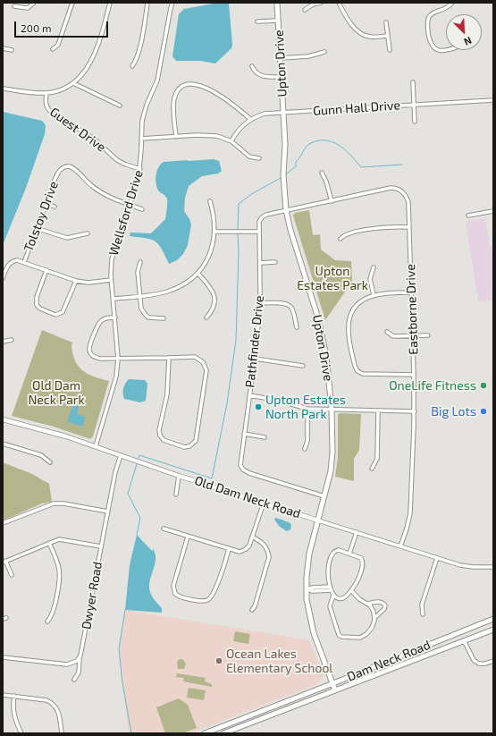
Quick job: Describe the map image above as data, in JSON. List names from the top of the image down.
{
  "streets": {
    "main road": ["Upton Drive", "Dam Neck Road"],
    "street": [
      "Gunn Hall Drive",
      "Guest Drive",
      "Wellsford Drive",
      "Tolstoy Drive",
      "Eastborne Drive",
      "Pathfinder Drive",
      "Old Dam Neck Road",
      "Dwyer Road"
    ]
  },
  "crossings": [
    ["Upton Drive", "Gunn Hall Drive"],
    ["Upton Drive", "Eastborne Drive"],
    ["Upton Drive", "Pathfinder Drive"],
    ["Upton Drive", "Old Dam Neck Road"],
    ["Upton Drive", "Dam Neck Road"],
    ["Guest Drive", "Wellsford Drive"],
    ["Wellsford Drive", "Tolstoy Drive"],
    ["Wellsford Drive", "Old Dam Neck Road"],
    ["Eastborne Drive", "Pathfinder Drive"],
    ["Eastborne Drive", "Old Dam Neck Road"],
    ["Old Dam Neck Road", "Dwyer Road"]
  ],
  "parks": ["Upton Estates Park", "Old Dam Neck Park"],
  "places": [
    "OneLife Fitness",
    "Upton Estates North Park",
    "Big Lots",
    "Ocean Lakes Elementary School"
  ],
  "scale_bar": "200 m",
  "north": "bottom right"
}
